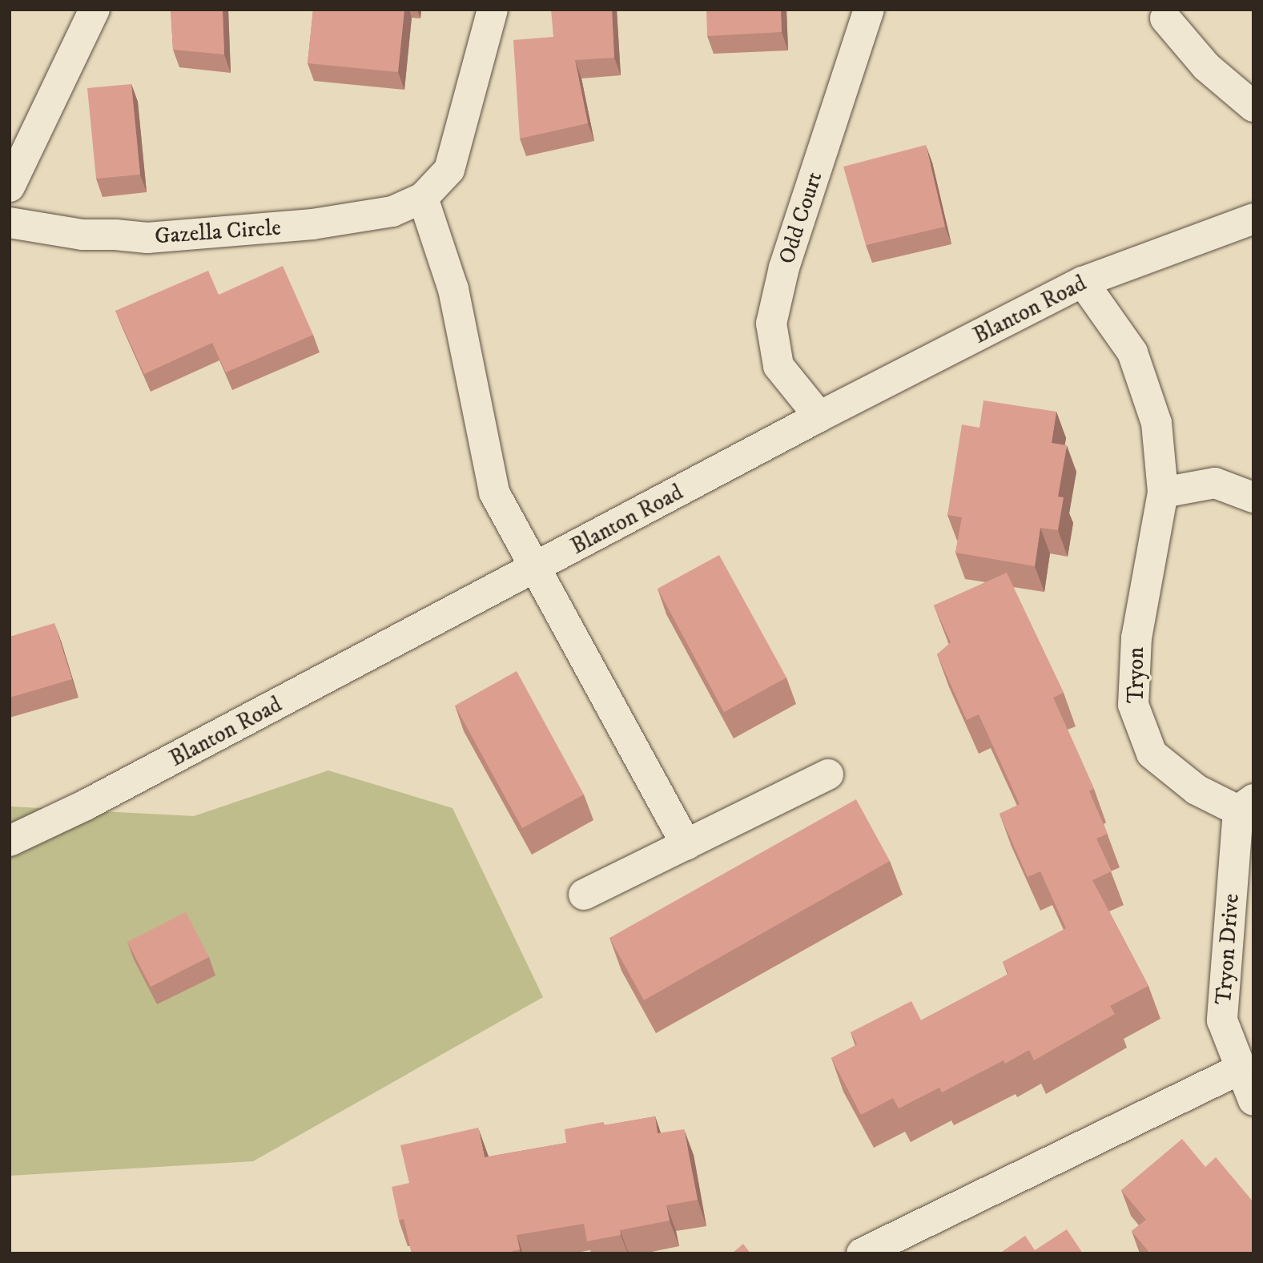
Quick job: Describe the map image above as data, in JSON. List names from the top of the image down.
{
  "streets": {
    "street": [
      "Odd Court",
      "Gazella Circle",
      "Blanton Road",
      "Tryon",
      "Tryon Drive"
    ]
  },
  "crossings": [
    ["Odd Court", "Blanton Road"],
    ["Tryon", "Tryon Drive"]
  ]
}
